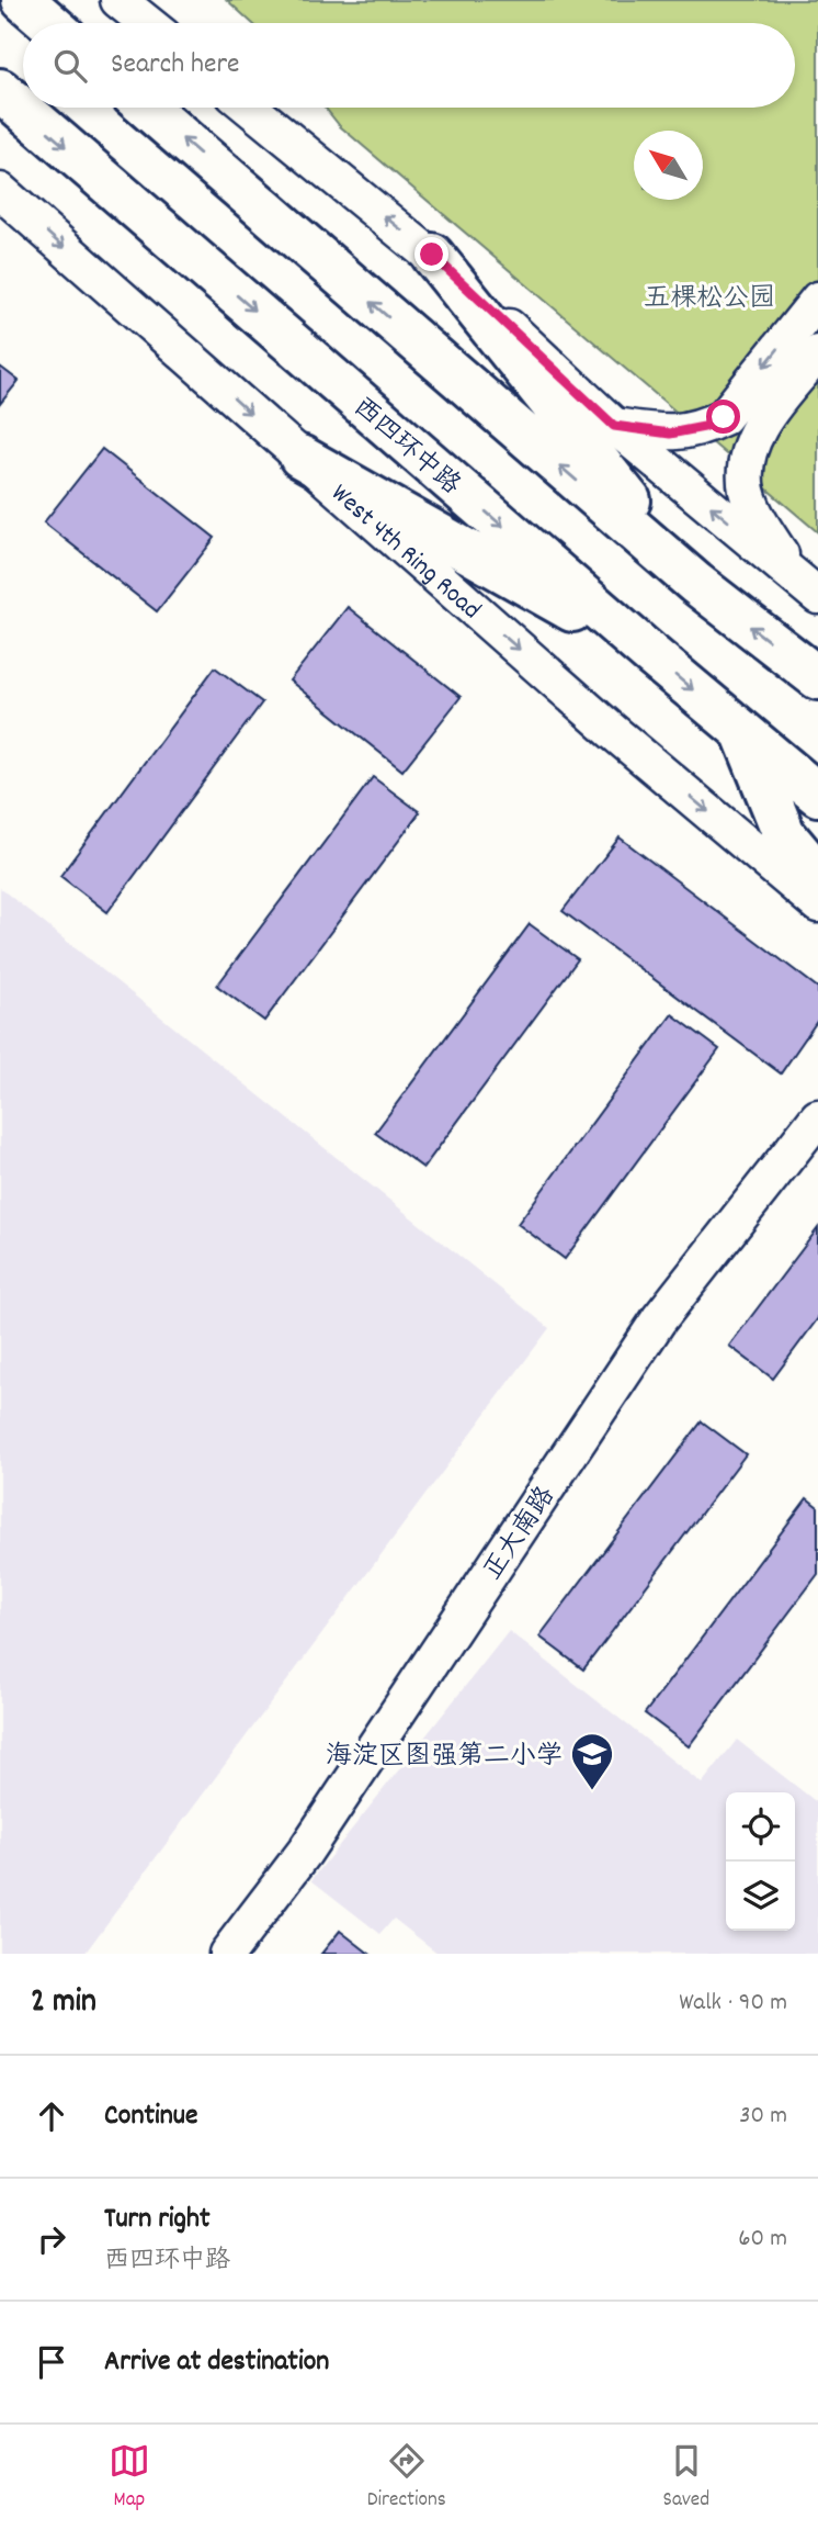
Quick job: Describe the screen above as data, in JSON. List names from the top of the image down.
{
  "streets": {
    "highway": ["西四环中路"],
    "street": ["West 4th Ring Road", "正大南路"]
  },
  "parks": ["五棵松公园"],
  "places": {
    "school or university": ["海淀区图强第二小学"]
  },
  "north": "top left",
  "page": {
    "search": "Search here",
    "heading": ["2 min", "Walk · 90 m"],
    "list": [
      ["Continue", "30 m"],
      ["Turn right", "西四环中路", "60 m"],
      "Arrive at destination"
    ],
    "nav": ["Map", "Directions", "Saved"]
  }
}
